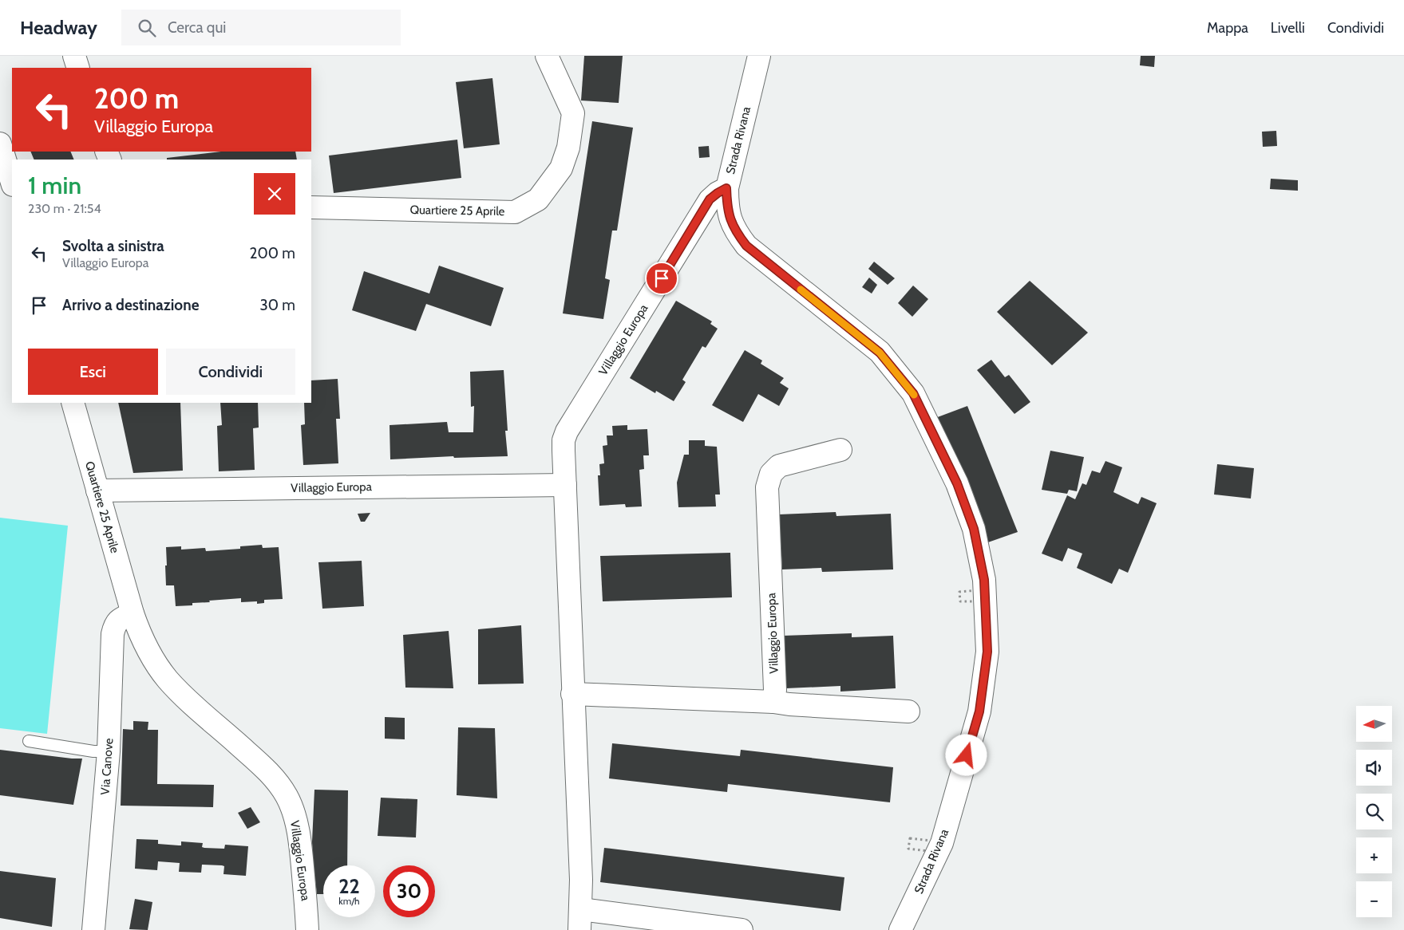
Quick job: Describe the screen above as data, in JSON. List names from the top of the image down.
{
  "streets": {
    "street": [
      "Strada Rivana",
      "Quartiere 25 Aprile",
      "Villaggio Europa",
      "Via Canove"
    ]
  },
  "crossings": [
    ["Strada Rivana", "Villaggio Europa"],
    ["Quartiere 25 Aprile", "Villaggio Europa"],
    ["Quartiere 25 Aprile", "Via Canove"],
    ["Villaggio Europa", "Via Canove"]
  ],
  "north": "left",
  "page": {
    "header": "Headway",
    "search": "Cerca qui",
    "nav": ["Mappa", "Livelli", "Condividi"],
    "turn": ["200 m", "Villaggio Europa"],
    "heading": ["1 min", "230 m · 21:54"],
    "list": [
      {
        "name": "Svolta a sinistra",
        "note": "Villaggio Europa",
        "value": "200 m"
      },
      {
        "name": "Arrivo a destinazione",
        "value": "30 m"
      }
    ],
    "buttons": ["Esci", "Condividi"],
    "map_buttons": ["+", "−"],
    "speed": "22 km/h",
    "limit": "30"
  }
}
